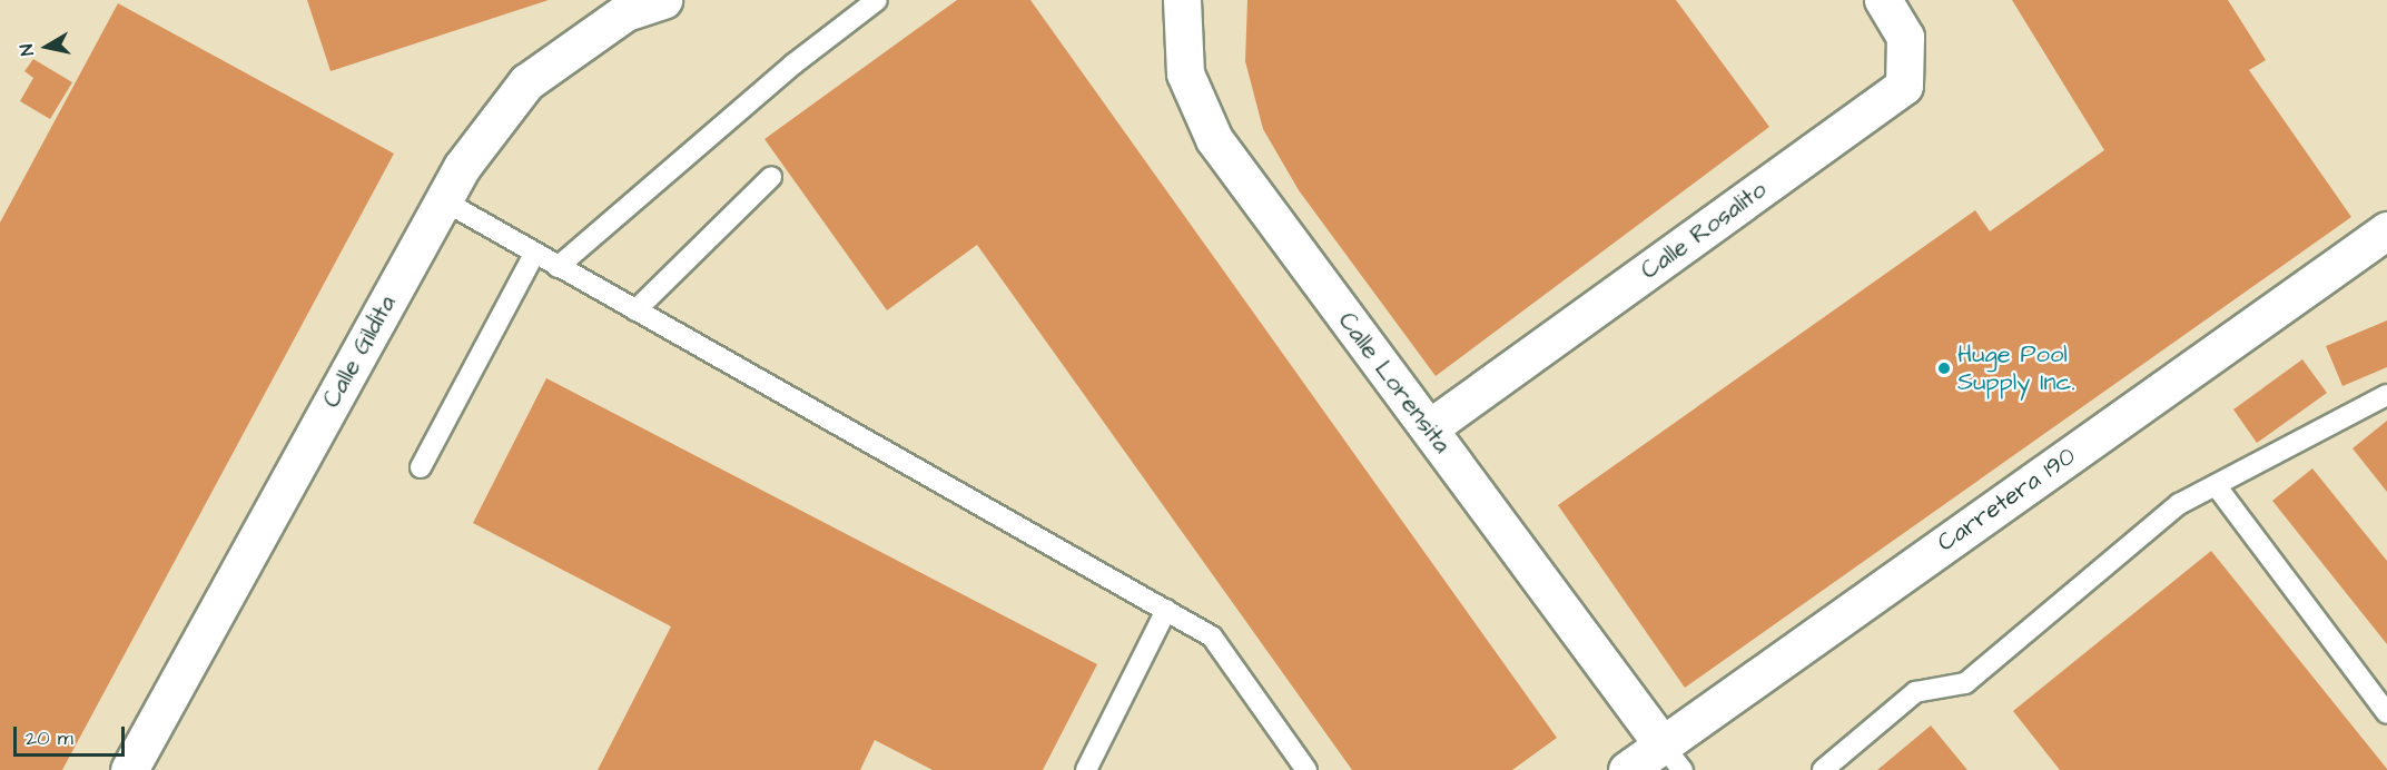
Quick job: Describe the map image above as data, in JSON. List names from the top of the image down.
{
  "streets": {
    "street": [
      "Calle Rosalito",
      "Calle Gildita",
      "Calle Lorensita",
      "Carretera 190"
    ]
  },
  "crossings": [
    ["Calle Rosalito", "Calle Lorensita"],
    ["Calle Lorensita", "Carretera 190"]
  ],
  "places": ["Huge Pool Supply Inc."],
  "scale_bar": "20 m",
  "north": "left"
}
